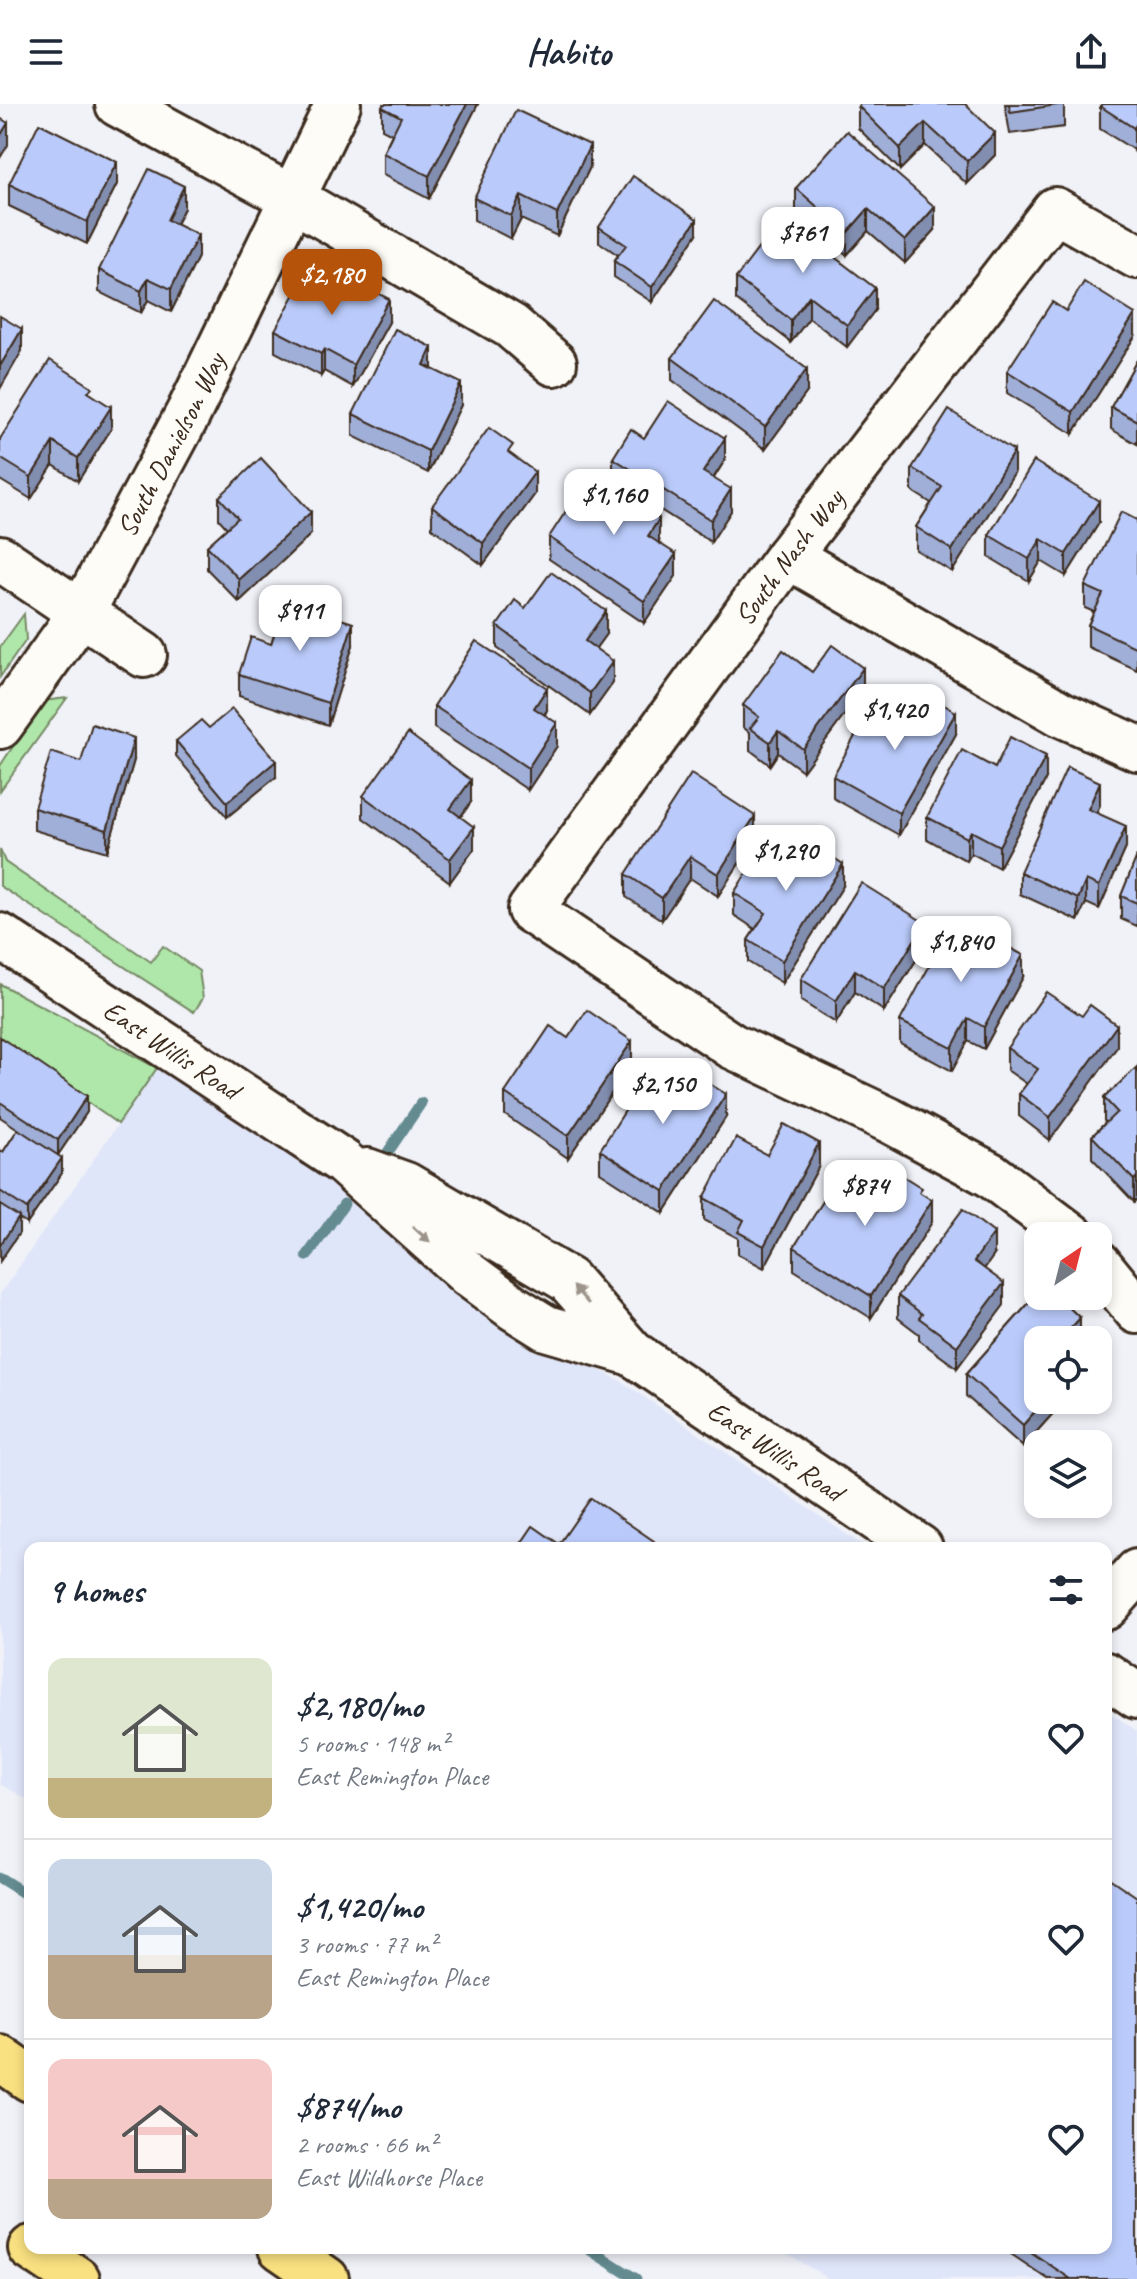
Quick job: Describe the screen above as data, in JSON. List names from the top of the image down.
{
  "streets": {
    "street": ["South Danielson Way", "South Nash Way", "East Willis Road"]
  },
  "north": "top right",
  "page": {
    "header": "Habito",
    "price": [
      "$761",
      "$2,180",
      "$1,160",
      "$911",
      "$1,420",
      "$1,290",
      "$1,840",
      "$2,150",
      "$874"
    ],
    "heading": "9 homes",
    "list": [
      {
        "name": "$2,180/mo",
        "note": "5 rooms · 148 m² · East Remington Place"
      },
      {
        "name": "$1,420/mo",
        "note": "3 rooms · 77 m² · East Remington Place"
      },
      {
        "name": "$874/mo",
        "note": "2 rooms · 66 m² · East Wildhorse Place"
      }
    ]
  }
}
